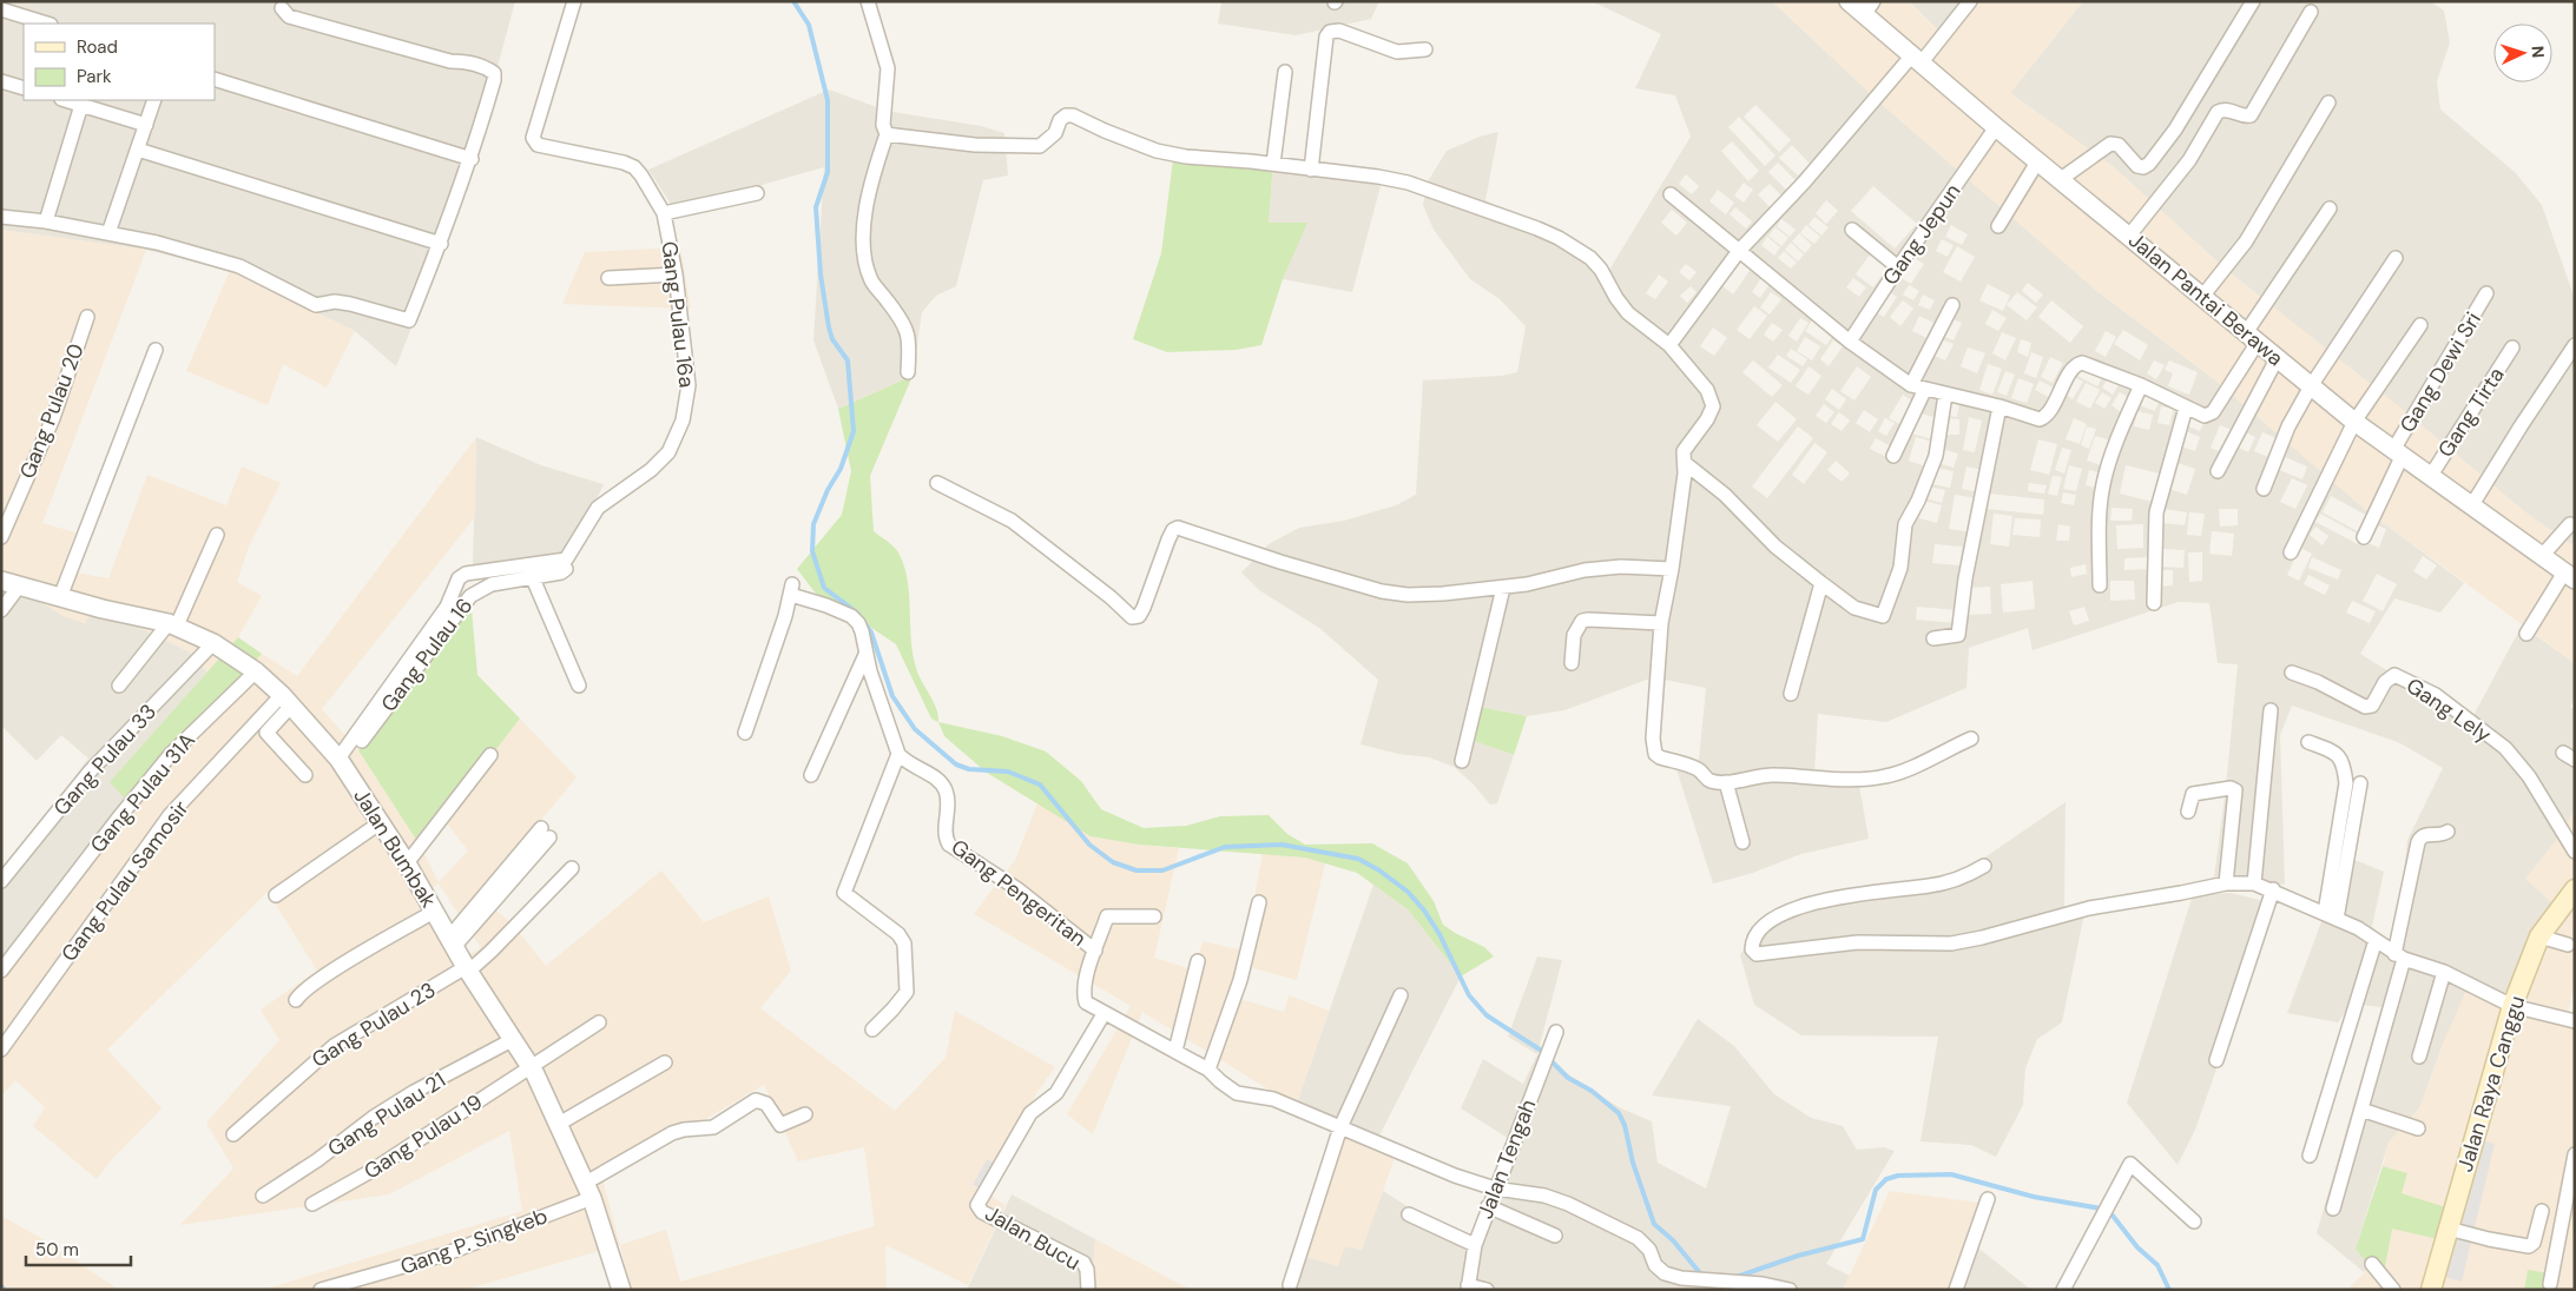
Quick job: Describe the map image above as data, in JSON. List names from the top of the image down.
{
  "streets": {
    "main road": ["Jalan Raya Canggu"],
    "street": [
      "Gang Jepun",
      "Jalan Pantai Berawa",
      "Gang Pulau 16a",
      "Gang Dewi Sri",
      "Gang Pulau 20",
      "Gang Tirta",
      "Gang Pulau 16",
      "Gang Lely",
      "Gang Pulau 33",
      "Gang Pulau 31A",
      "Jalan Bumbak",
      "Gang Pulau Samosir",
      "Gang Pengeritan",
      "Gang Pulau 23",
      "Gang Pulau 21",
      "Gang Pulau 19",
      "Jalan Tengah",
      "Jalan Bucu",
      "Gang P. Singkeb"
    ]
  },
  "crossings": [
    ["Gang Jepun", "Jalan Pantai Berawa"],
    ["Jalan Pantai Berawa", "Gang Dewi Sri"],
    ["Jalan Pantai Berawa", "Gang Tirta"],
    ["Gang Pulau 16a", "Gang Pulau 16"],
    ["Gang Pulau 16a", "Jalan Bumbak"],
    ["Gang Pulau 16", "Jalan Bumbak"],
    ["Gang Pulau 33", "Jalan Bumbak"],
    ["Gang Pulau 31A", "Jalan Bumbak"],
    ["Jalan Bumbak", "Gang Pulau Samosir"],
    ["Jalan Bumbak", "Gang Pulau 23"],
    ["Jalan Bumbak", "Gang Pulau 21"],
    ["Jalan Bumbak", "Gang Pulau 19"],
    ["Jalan Bumbak", "Gang P. Singkeb"],
    ["Gang Pengeritan", "Jalan Tengah"],
    ["Gang Pengeritan", "Jalan Bucu"]
  ],
  "legend": ["Road", "Park"],
  "scale_bar": "50 m",
  "north": "right"
}
